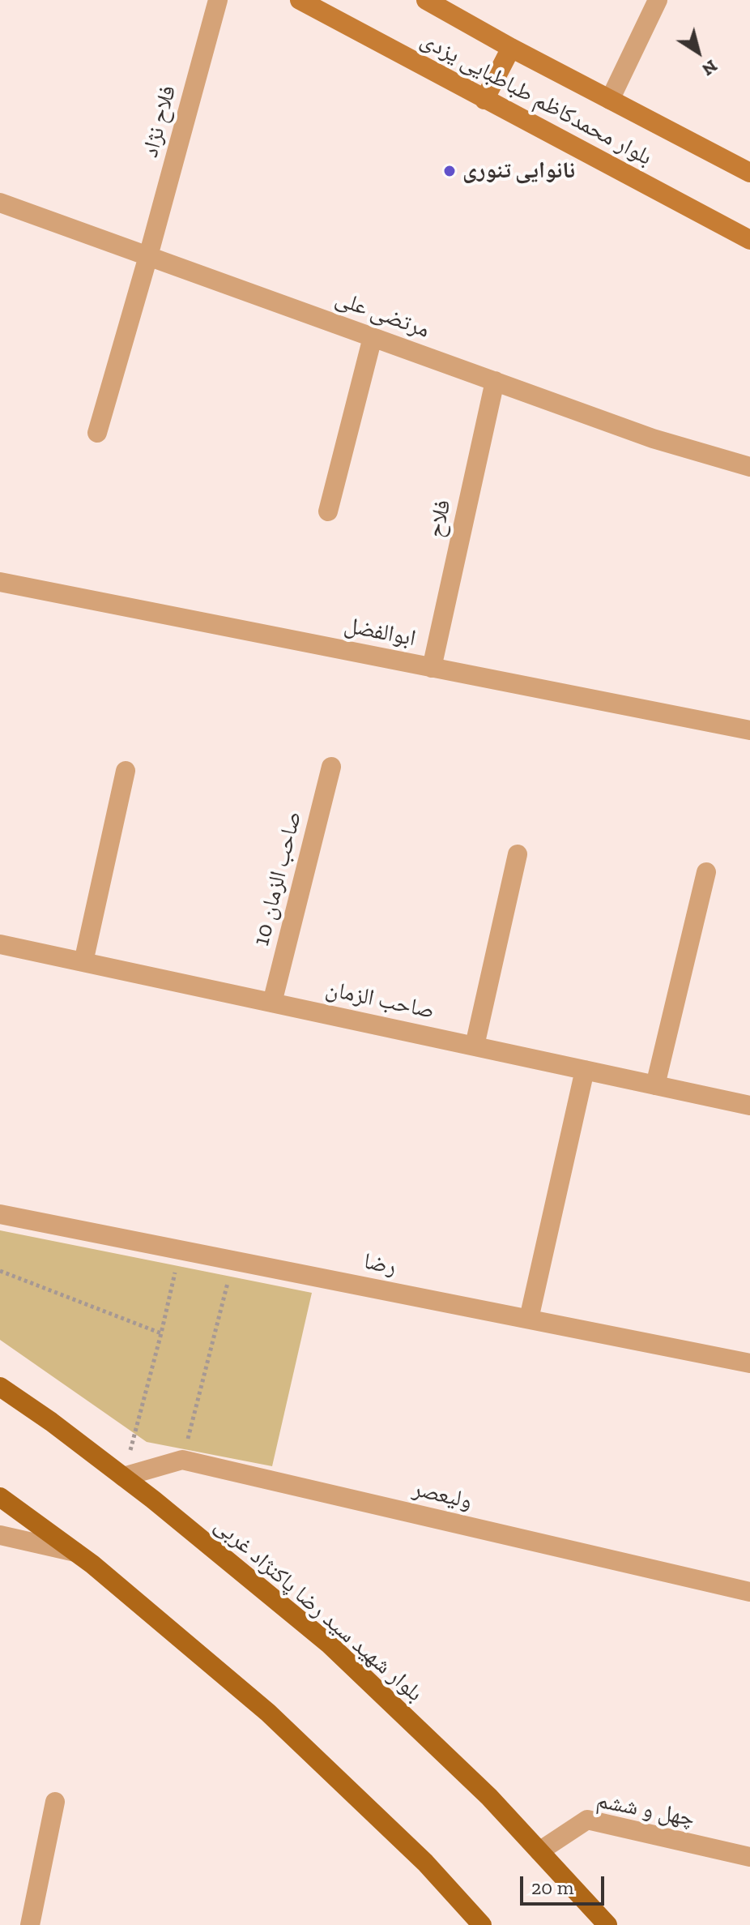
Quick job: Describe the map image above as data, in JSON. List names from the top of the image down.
{
  "streets": {
    "main road": ["بلوار محمدکاظم طباطبایی یزدی", "بلوار شهید سید رضا پاکنژاد غربی"],
    "street": [
      "فلاح نژاد",
      "مرتضی علی",
      "فلاح",
      "ابوالفضل",
      "صاحب الزمان 10",
      "صاحب الزمان",
      "رضا",
      "ولیعصر",
      "چهل و ششم"
    ]
  },
  "crossings": [
    ["فلاح نژاد", "مرتضی علی"],
    ["مرتضی علی", "فلاح"],
    ["فلاح", "ابوالفضل"],
    ["صاحب الزمان 10", "صاحب الزمان"],
    ["ولیعصر", "بلوار شهید سید رضا پاکنژاد غربی"],
    ["بلوار شهید سید رضا پاکنژاد غربی", "چهل و ششم"]
  ],
  "places": ["نانوایی تنوری"],
  "scale_bar": "20 m",
  "north": "bottom right"
}
